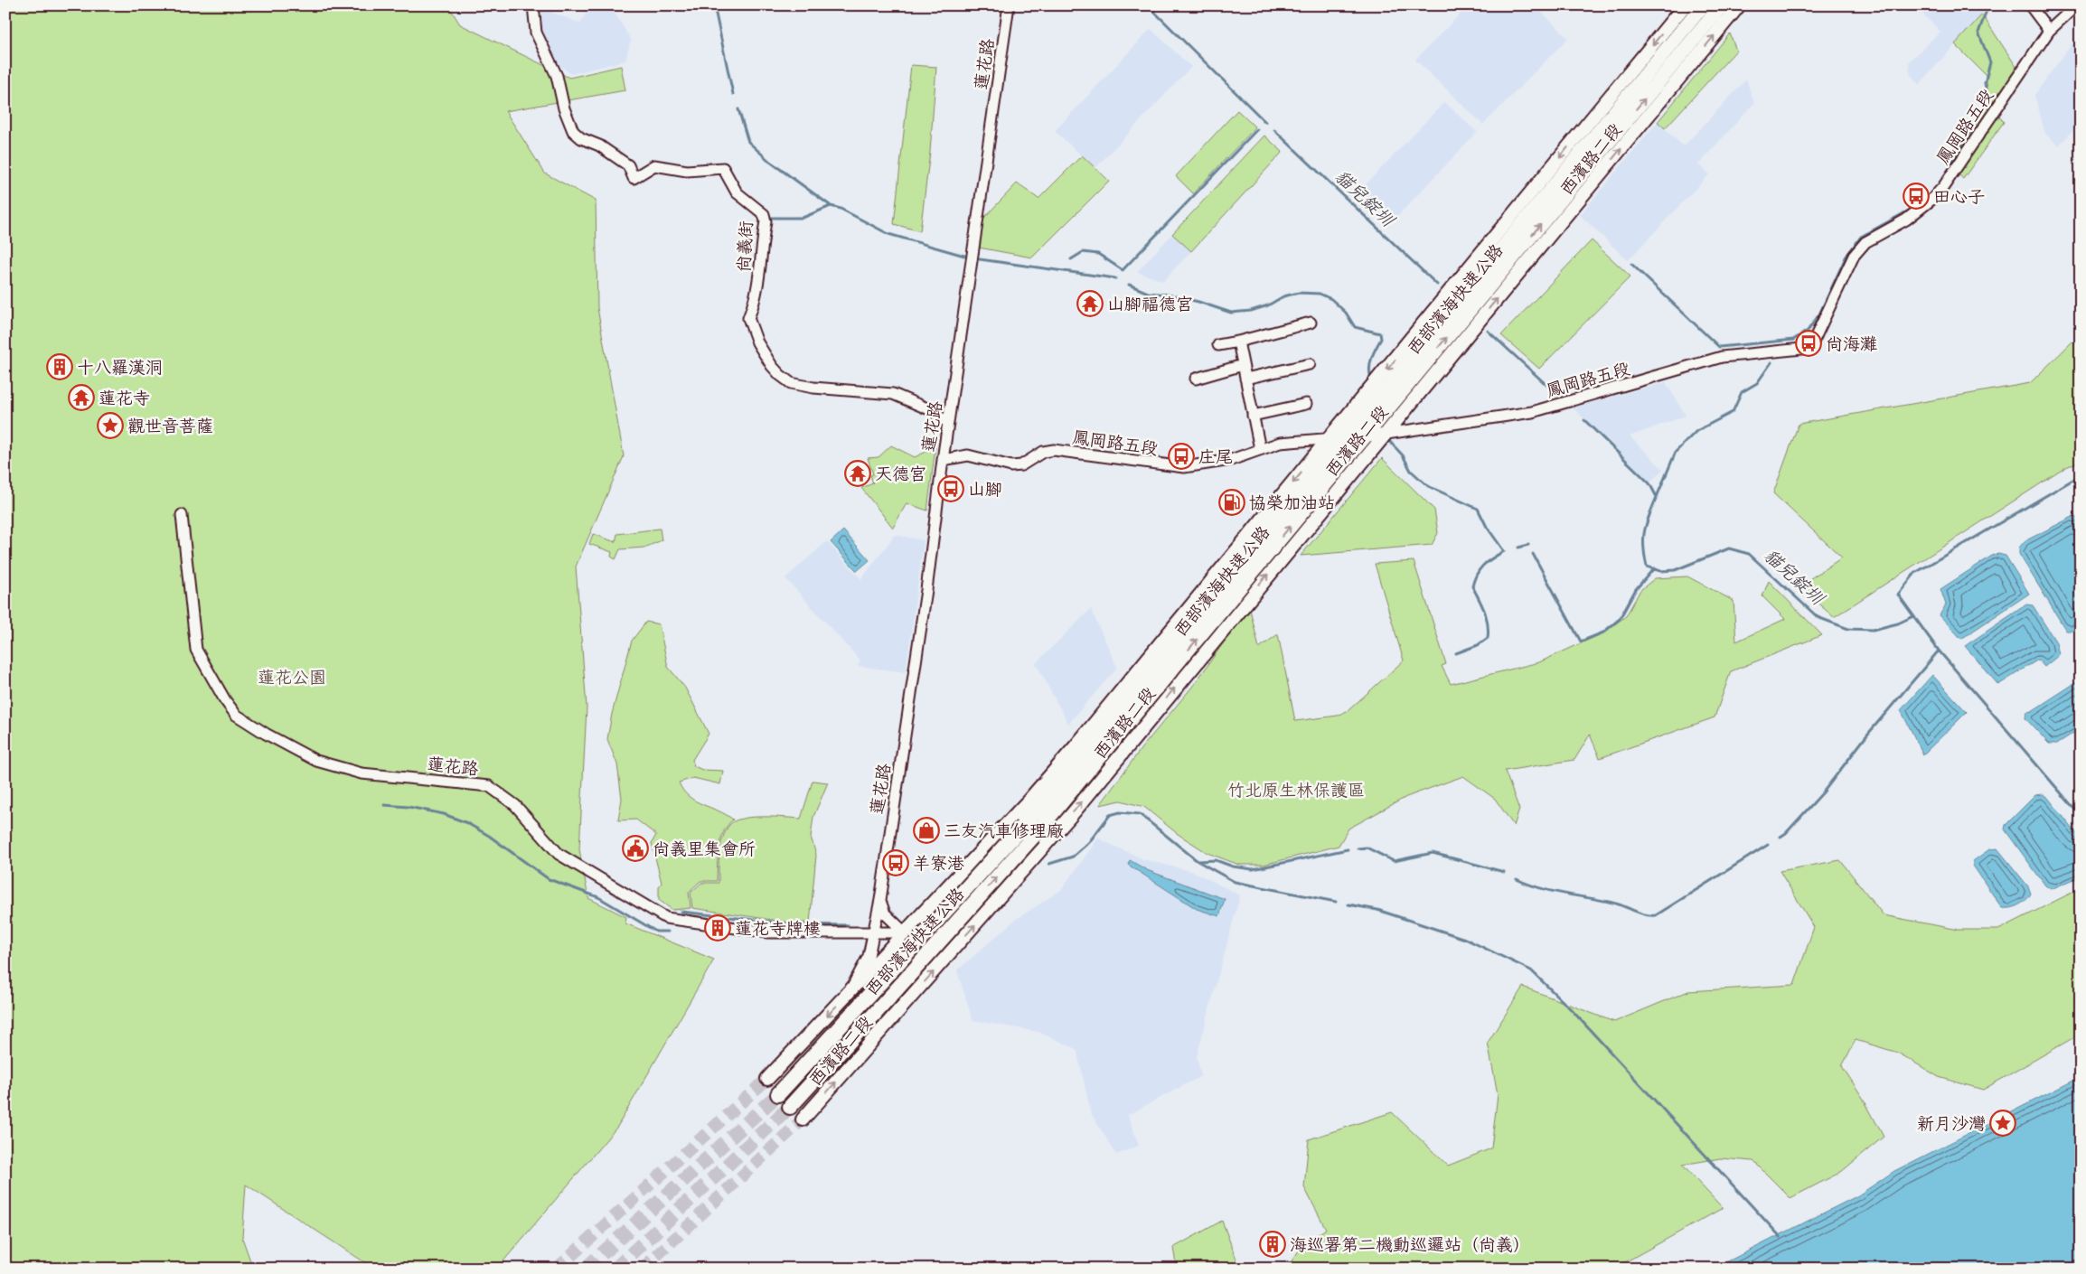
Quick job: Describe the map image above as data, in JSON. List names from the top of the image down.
{
  "streets": {
    "highway": ["西部濱海快速公路"],
    "main road": ["西濱路二段"],
    "street": ["蓮花路", "鳳岡路五段", "尚義街"]
  },
  "crossings": [
    ["蓮花路", "鳳岡路五段"],
    ["蓮花路", "西濱路二段"],
    ["蓮花路", "尚義街"],
    ["鳳岡路五段", "西濱路二段"],
    ["鳳岡路五段", "西部濱海快速公路"]
  ],
  "water": ["貓兒錠圳"],
  "parks": ["蓮花公園", "竹北原生林保護區"],
  "places": {
    "bus stop": [
      "田心子",
      "尚海灘",
      "庄尾",
      "山腳",
      "羊寮港"
    ],
    "temple": ["山腳福德宮", "蓮花寺", "天德宮"],
    "building": ["十八羅漢洞", "蓮花寺牌樓", "海巡署第二機動巡邏站（尚義）"],
    "place": ["觀世音菩薩", "新月沙灣"],
    "fuel station": ["協榮加油站"],
    "shop": ["三友汽車修理廠"],
    "public building": ["尚義里集會所"]
  }
}
